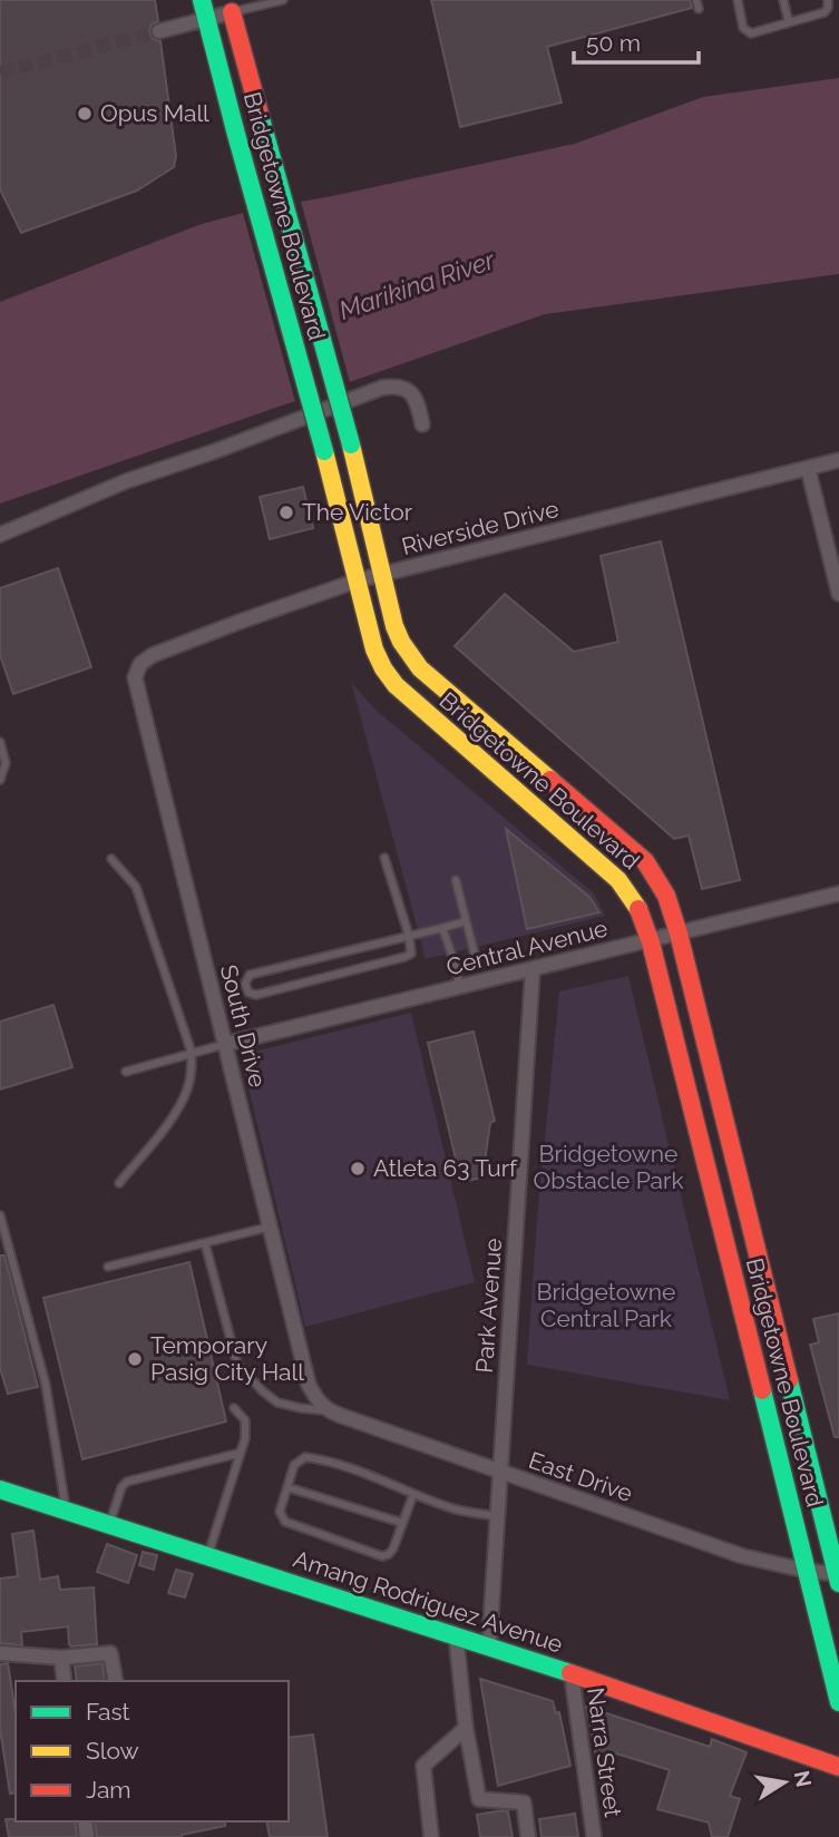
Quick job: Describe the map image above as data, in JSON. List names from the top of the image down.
{
  "streets": {
    "street": [
      "Bridgetowne Boulevard",
      "Riverside Drive",
      "Central Avenue",
      "South Drive",
      "Park Avenue",
      "East Drive",
      "Amang Rodriguez Avenue",
      "Narra Street"
    ]
  },
  "crossings": [
    ["Bridgetowne Boulevard", "Riverside Drive"],
    ["Bridgetowne Boulevard", "Central Avenue"],
    ["Bridgetowne Boulevard", "East Drive"],
    ["Riverside Drive", "South Drive"],
    ["Central Avenue", "South Drive"],
    ["Central Avenue", "Park Avenue"],
    ["South Drive", "East Drive"],
    ["Park Avenue", "East Drive"],
    ["Park Avenue", "Amang Rodriguez Avenue"],
    ["Amang Rodriguez Avenue", "Narra Street"]
  ],
  "water": ["Marikina River"],
  "parks": ["Bridgetowne Obstacle Park", "Bridgetowne Central Park"],
  "places": [
    "Opus Mall",
    "The Victor",
    "Atleta 63 Turf",
    "Temporary Pasig City Hall"
  ],
  "legend": ["Fast", "Slow", "Jam"],
  "scale_bar": "50 m",
  "north": "right"
}
